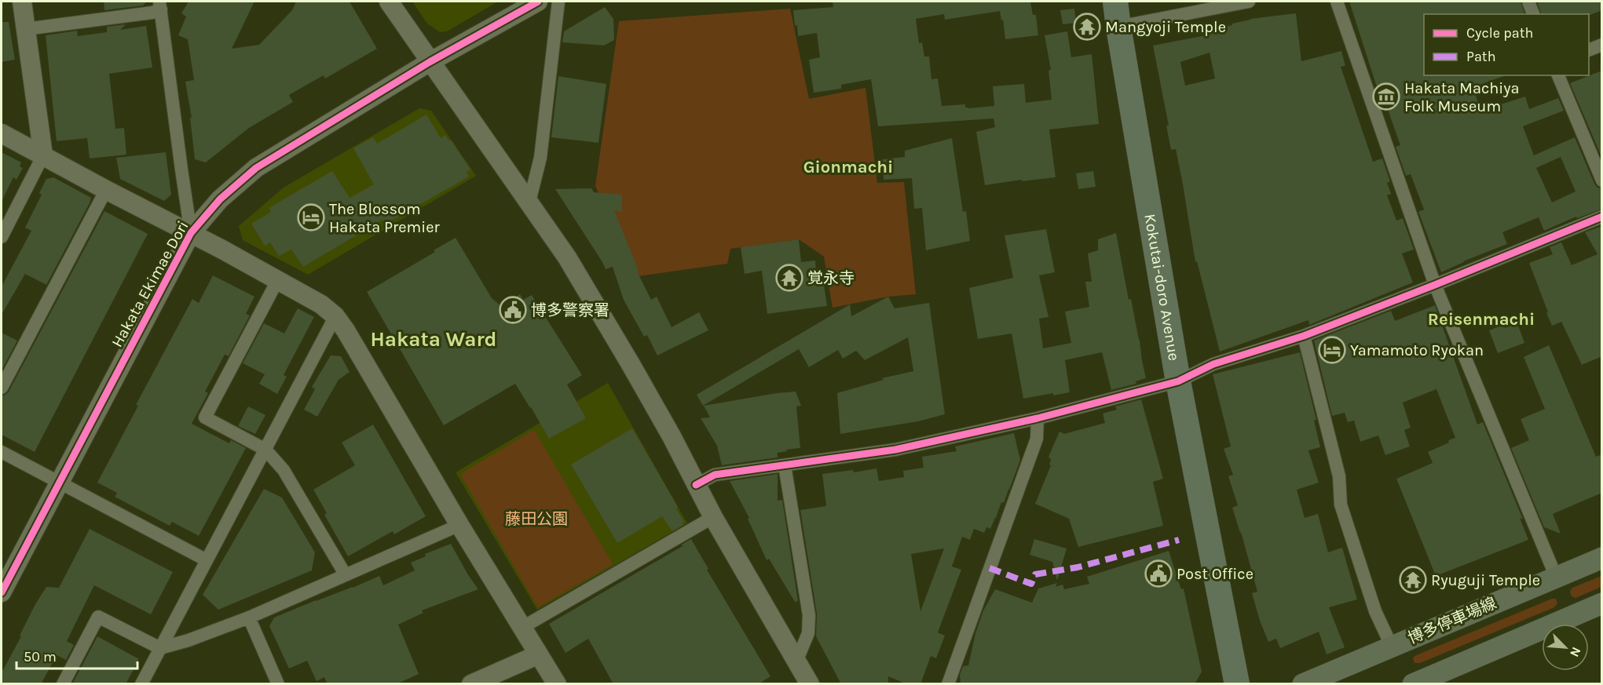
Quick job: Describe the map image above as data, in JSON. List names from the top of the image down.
{
  "streets": {
    "highway": ["Kokutai-doro Avenue"],
    "main road": ["博多停車場線"],
    "street": ["Hakata Ekimae Dori"]
  },
  "districts": ["Gionmachi", "Reisenmachi", "Hakata Ward"],
  "parks": ["藤田公園"],
  "places": {
    "temple": ["Mangyoji Temple", "覚永寺", "Ryuguji Temple"],
    "museum": ["Hakata Machiya Folk Museum"],
    "hotel": ["The Blossom Hakata Premier", "Yamamoto Ryokan"],
    "public building": ["博多警察署", "Post Office"]
  },
  "legend": ["Cycle path", "Path"],
  "scale_bar": "50 m",
  "north": "bottom right"
}
